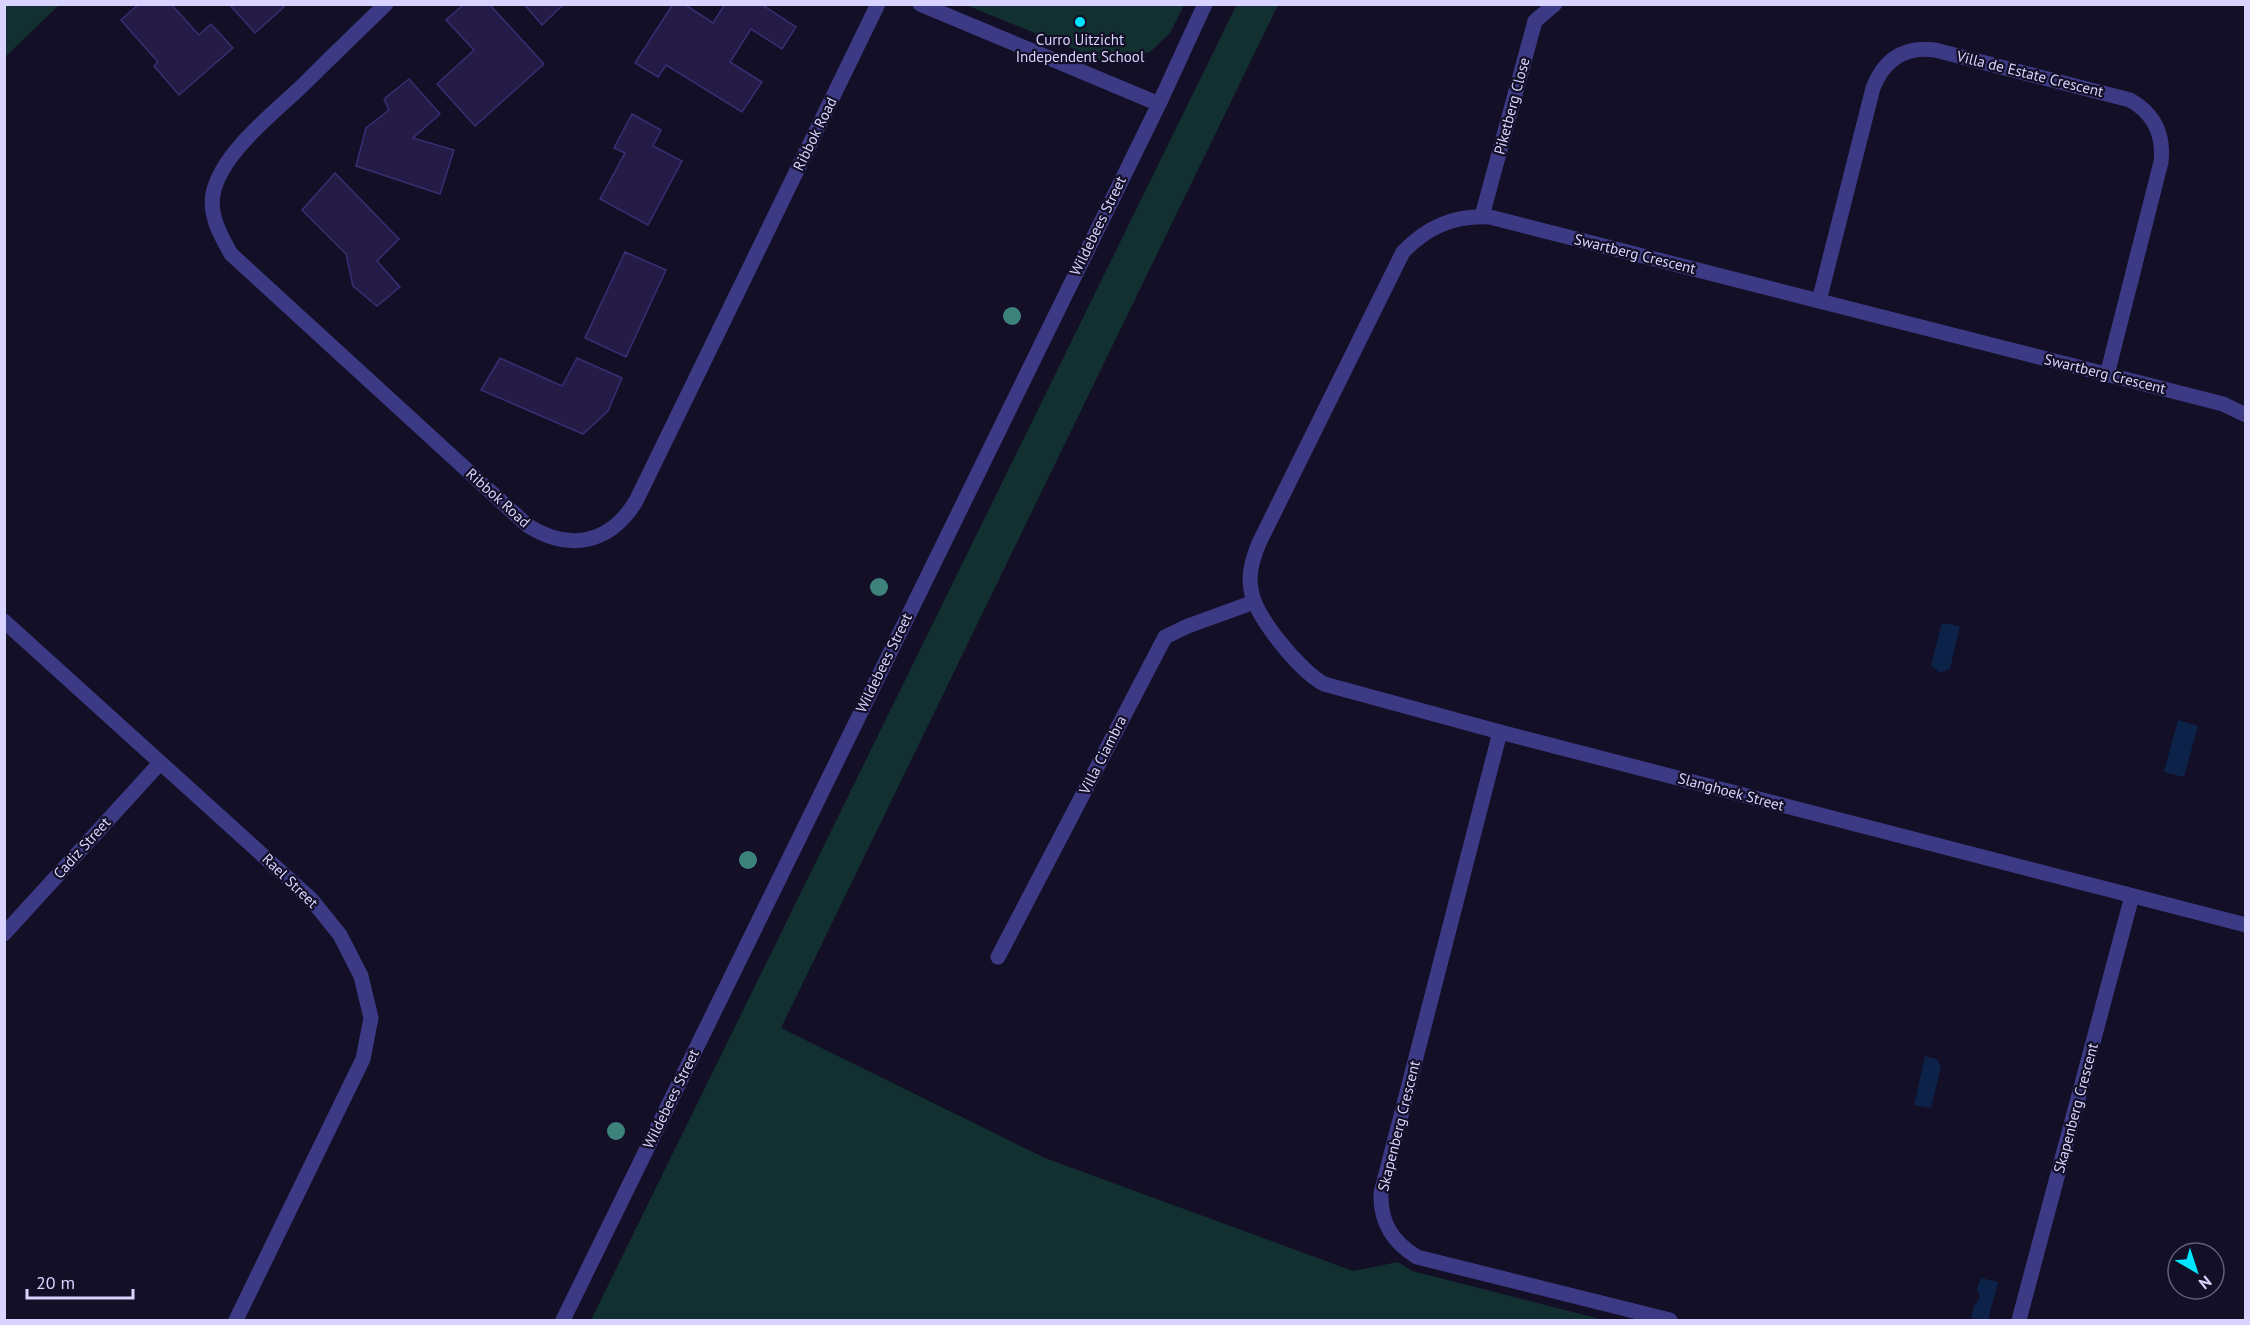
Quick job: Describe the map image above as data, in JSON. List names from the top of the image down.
{
  "streets": {
    "street": [
      "Villa de Estate Crescent",
      "Piketberg Close",
      "Ribbok Road",
      "Wildebees Street",
      "Swartberg Crescent",
      "Villa Ciambra",
      "Slanghoek Street",
      "Cadiz Street",
      "Rael Street",
      "Skapenberg Crescent"
    ]
  },
  "crossings": [
    ["Villa de Estate Crescent", "Swartberg Crescent"],
    ["Piketberg Close", "Swartberg Crescent"],
    ["Swartberg Crescent", "Villa Ciambra"],
    ["Swartberg Crescent", "Slanghoek Street"],
    ["Villa Ciambra", "Slanghoek Street"],
    ["Slanghoek Street", "Skapenberg Crescent"],
    ["Cadiz Street", "Rael Street"]
  ],
  "places": ["Curro Uitzicht Independent School"],
  "scale_bar": "20 m",
  "north": "bottom right"
}
